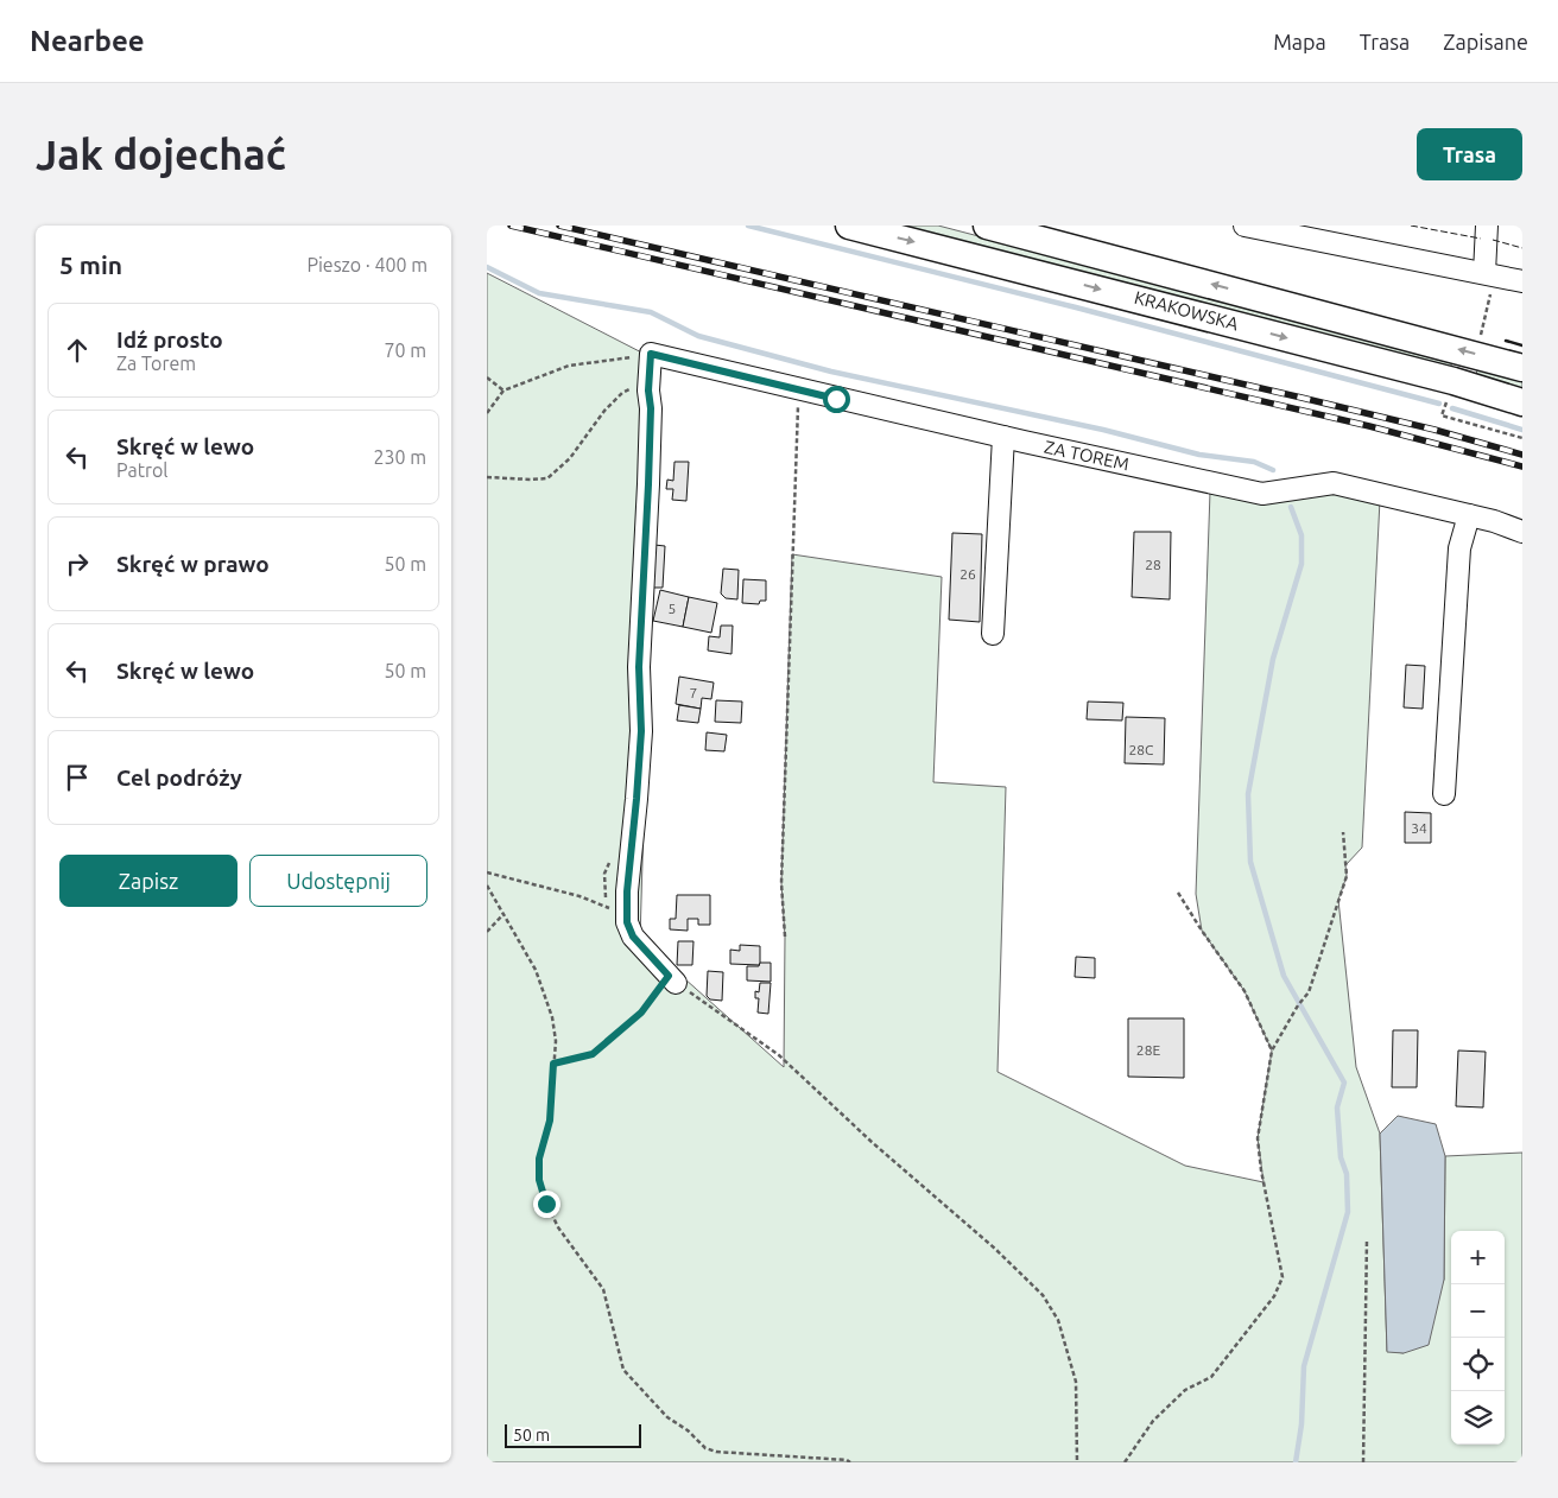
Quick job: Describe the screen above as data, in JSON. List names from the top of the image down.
{
  "streets": {
    "main road": ["KRAKOWSKA"],
    "street": ["ZA TOREM"]
  },
  "house_numbers": [
    "28",
    "26",
    "5",
    "7",
    "28C",
    "34",
    "28E"
  ],
  "scale_bar": "50 m",
  "page": {
    "header": "Nearbee",
    "nav": ["Mapa", "Trasa", "Zapisane"],
    "buttons": [
      "Trasa",
      ["Zapisz", "Udostępnij"]
    ],
    "title": "Jak dojechać",
    "heading": ["5 min", "Pieszo · 400 m"],
    "list": [
      ["Idź prosto", "Za Torem", "70 m"],
      ["Skręć w lewo", "Patrol", "230 m"],
      ["Skręć w prawo", "50 m"],
      ["Skręć w lewo", "50 m"],
      "Cel podróży"
    ],
    "map_buttons": ["+", "−"],
    "scale": "50 m"
  }
}
